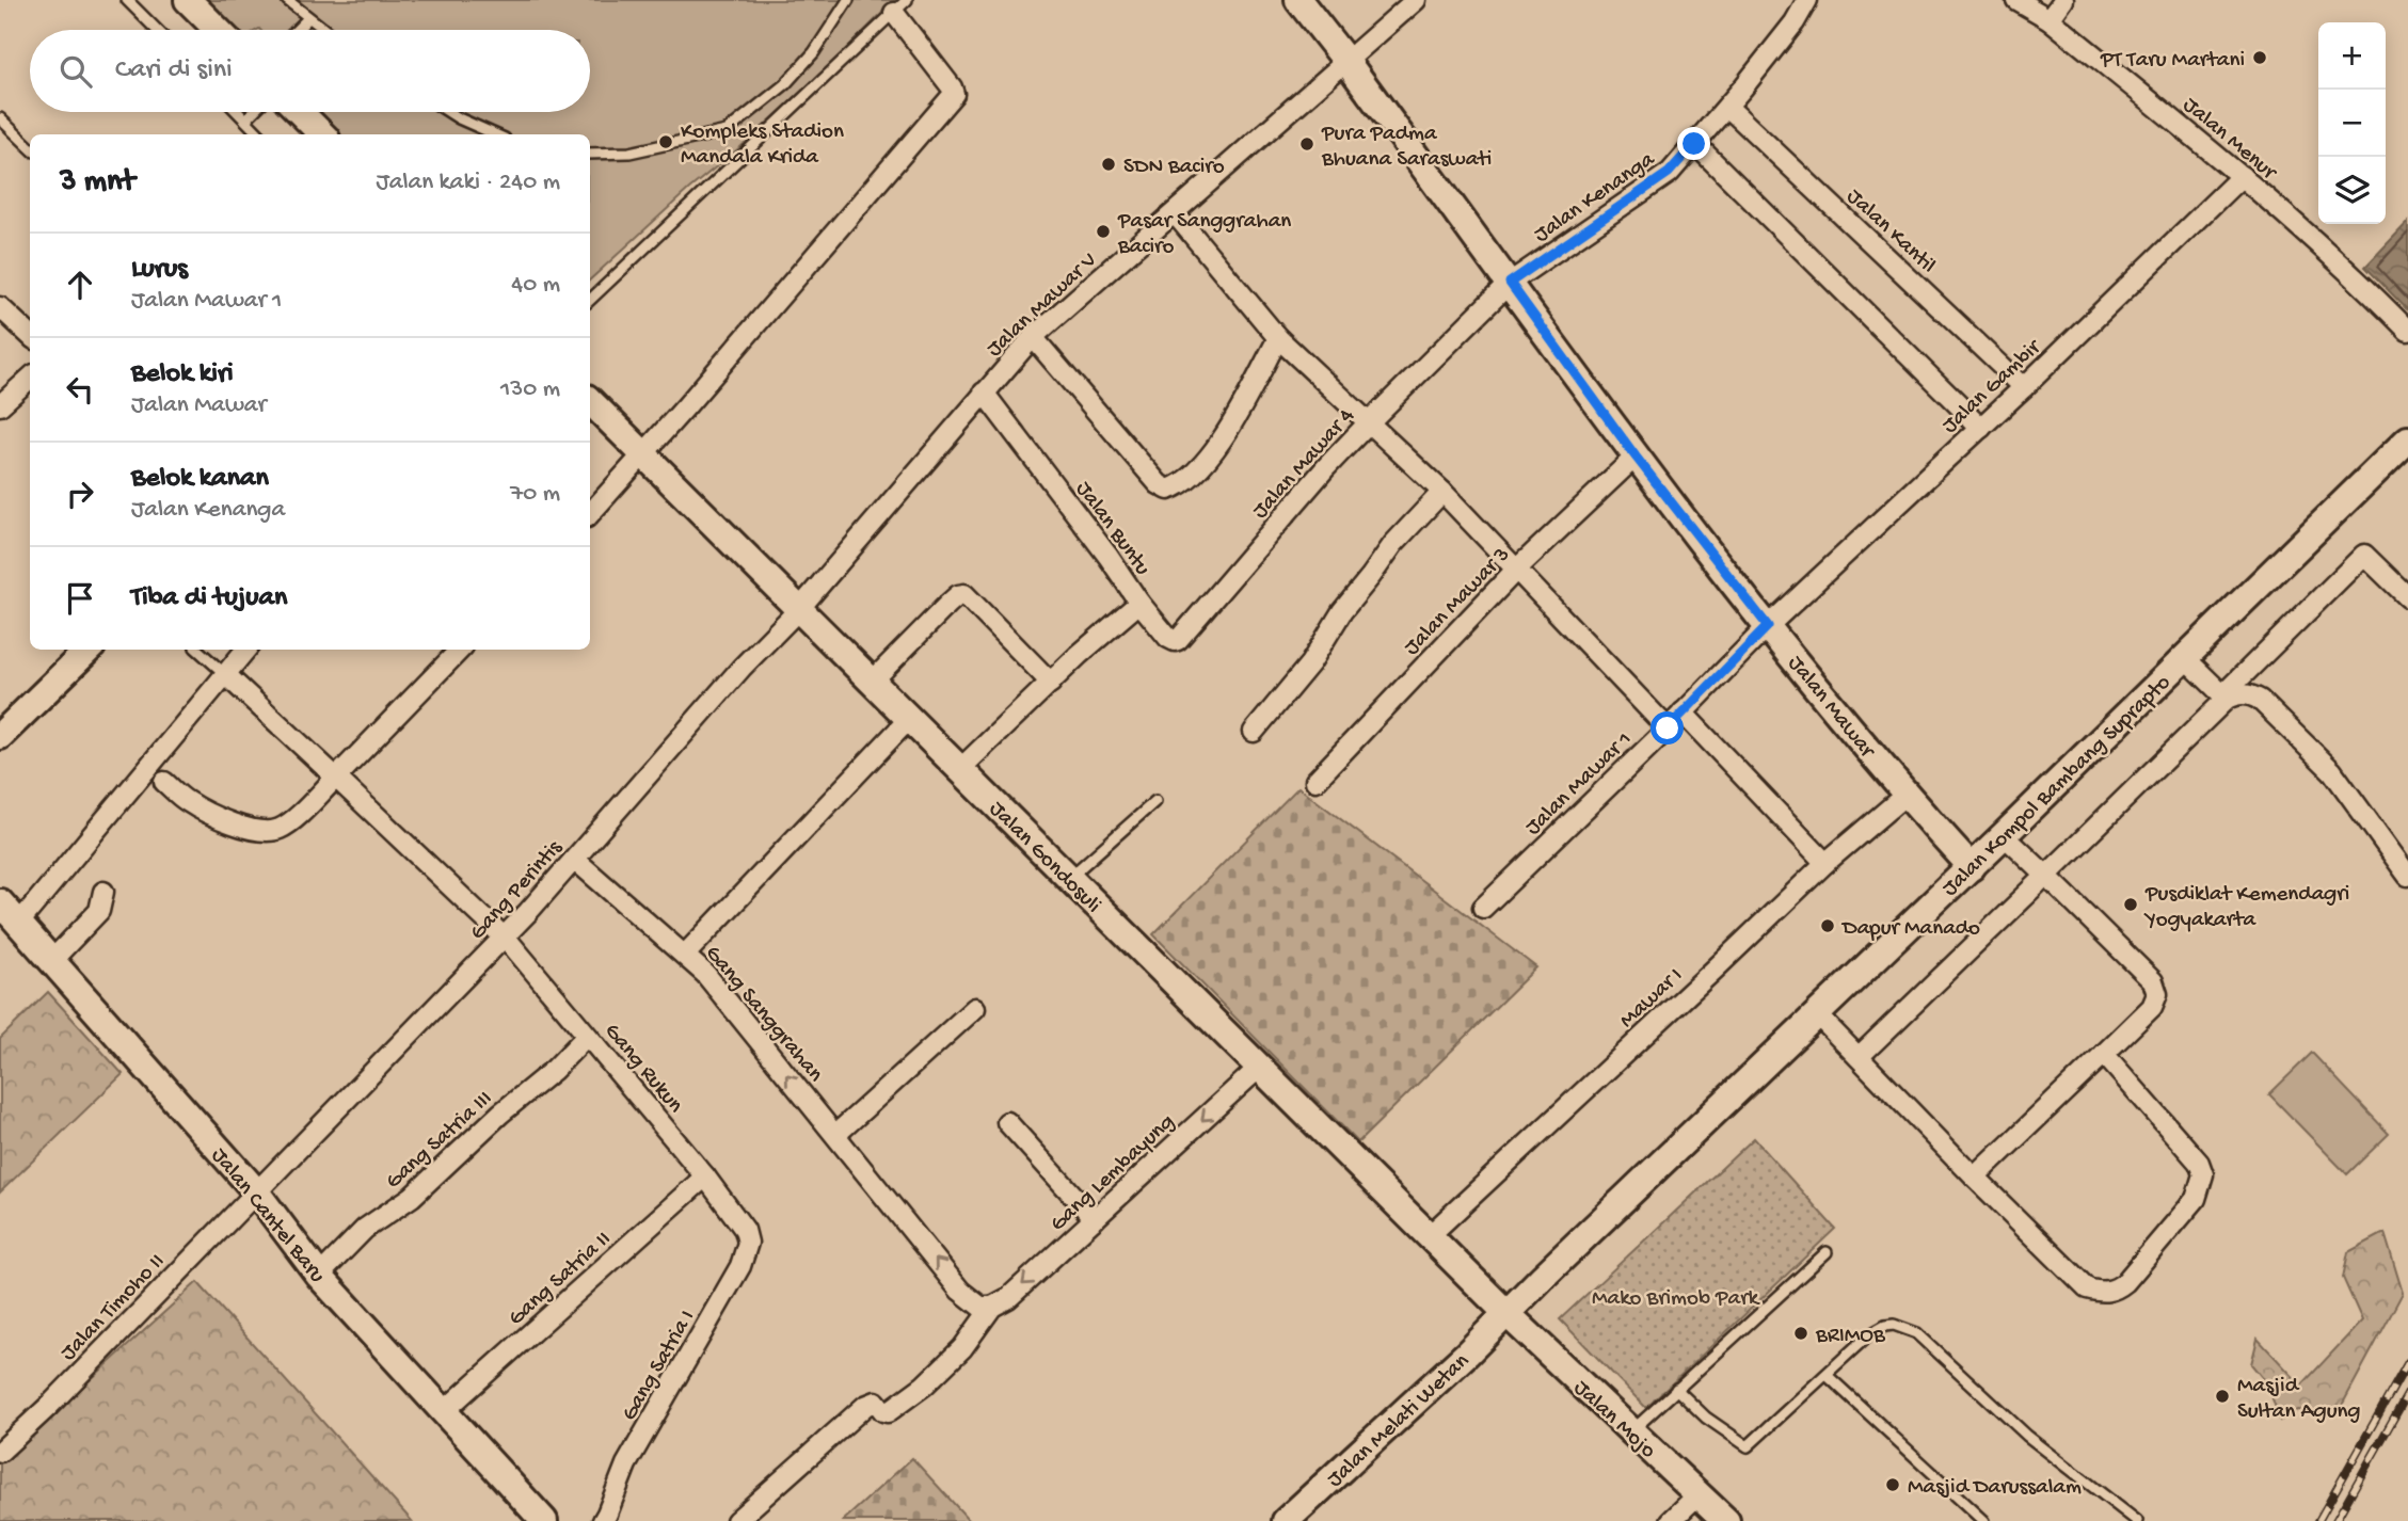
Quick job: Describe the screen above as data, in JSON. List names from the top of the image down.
{
  "streets": {
    "street": [
      "Jalan Menur",
      "Jalan Kenanga",
      "Jalan Kantil",
      "Jalan Mawar V",
      "Jalan Gambir",
      "Jalan Mawar 4",
      "Jalan Buntu",
      "Jalan Mawar 3",
      "Jalan Mawar",
      "Jalan Mawar 1",
      "Jalan Kompol Bambang Suprapto",
      "Jalan Gondosuli",
      "Gang Perintis",
      "Mawar I",
      "Gang Sanggrahan",
      "Gang Rukun",
      "Gang Satria III",
      "Gang Lembayung",
      "Jalan Cantel Baru",
      "Gang Satria II",
      "Jalan Timoho II",
      "Gang Satria I",
      "Jalan Mojo",
      "Jalan Melati Wetan"
    ]
  },
  "crossings": [
    ["Jalan Menur", "Jalan Gambir"],
    ["Jalan Kenanga", "Jalan Kantil"],
    ["Jalan Kenanga", "Jalan Mawar 4"],
    ["Jalan Kenanga", "Jalan Mawar"],
    ["Jalan Kantil", "Jalan Gambir"],
    ["Jalan Mawar V", "Jalan Buntu"],
    ["Jalan Mawar V", "Jalan Mawar"],
    ["Jalan Mawar V", "Jalan Gondosuli"],
    ["Jalan Mawar V", "Gang Perintis"],
    ["Jalan Gambir", "Jalan Mawar"],
    ["Jalan Gambir", "Jalan Mawar 1"],
    ["Jalan Mawar 4", "Jalan Buntu"],
    ["Jalan Mawar 4", "Jalan Mawar"],
    ["Jalan Buntu", "Jalan Gondosuli"],
    ["Jalan Mawar 3", "Jalan Mawar"],
    ["Jalan Mawar", "Jalan Mawar 1"],
    ["Jalan Mawar", "Jalan Kompol Bambang Suprapto"],
    ["Jalan Mawar", "Mawar I"],
    ["Jalan Kompol Bambang Suprapto", "Jalan Gondosuli"],
    ["Jalan Kompol Bambang Suprapto", "Jalan Mojo"],
    ["Jalan Kompol Bambang Suprapto", "Jalan Melati Wetan"],
    ["Jalan Gondosuli", "Gang Perintis"],
    ["Jalan Gondosuli", "Mawar I"],
    ["Jalan Gondosuli", "Gang Sanggrahan"],
    ["Jalan Gondosuli", "Gang Lembayung"],
    ["Jalan Gondosuli", "Jalan Mojo"],
    ["Jalan Gondosuli", "Jalan Melati Wetan"],
    ["Gang Perintis", "Gang Rukun"],
    ["Gang Perintis", "Jalan Cantel Baru"],
    ["Gang Perintis", "Jalan Timoho II"],
    ["Gang Sanggrahan", "Gang Lembayung"],
    ["Gang Rukun", "Gang Satria III"],
    ["Gang Rukun", "Gang Satria II"],
    ["Gang Rukun", "Gang Satria I"],
    ["Gang Satria III", "Jalan Cantel Baru"],
    ["Jalan Cantel Baru", "Gang Satria II"],
    ["Jalan Cantel Baru", "Jalan Timoho II"],
    ["Jalan Mojo", "Jalan Melati Wetan"]
  ],
  "one_way": ["Gang Sanggrahan", "Gang Lembayung"],
  "parks": ["Mako Brimob Park"],
  "places": [
    "PT Taru Martani",
    "Kompleks Stadion Mandala Krida",
    "Pura Padma Bhuana Saraswati",
    "SDN Baciro",
    "Pasar Sanggrahan Baciro",
    "Pusdiklat Kemendagri Yogyakarta",
    "Dapur Manado",
    "BRIMOB",
    "Masjid Sultan Agung",
    "Masjid Darussalam"
  ],
  "page": {
    "map_buttons": ["+", "−"],
    "search": "Cari di sini",
    "heading": ["3 mnt", "Jalan kaki · 240 m"],
    "list": [
      ["Lurus", "Jalan Mawar 1", "40 m"],
      ["Belok kiri", "Jalan Mawar", "130 m"],
      ["Belok kanan", "Jalan Kenanga", "70 m"],
      "Tiba di tujuan"
    ]
  }
}
